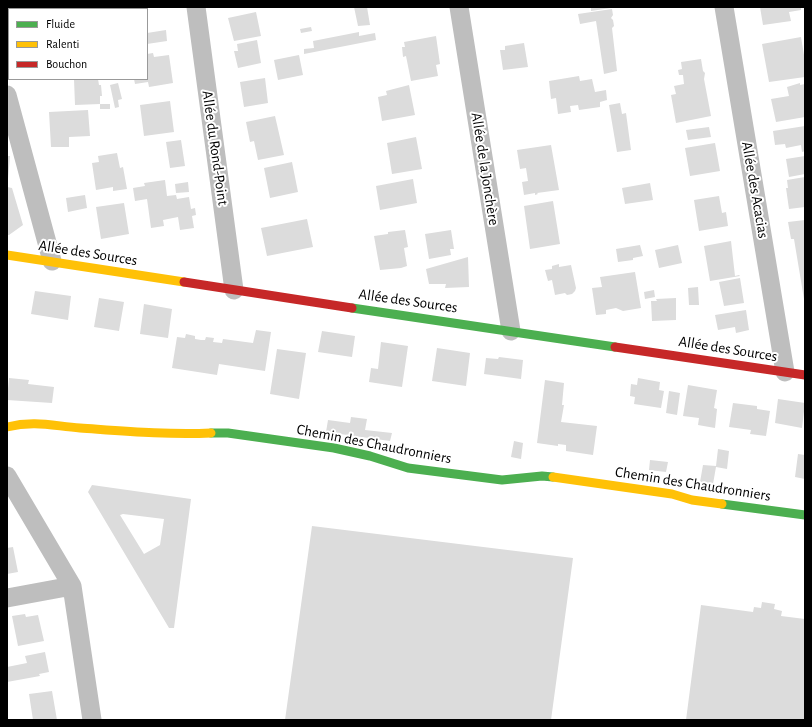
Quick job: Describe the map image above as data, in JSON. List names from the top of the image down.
{
  "streets": {
    "street": [
      "Allée du Rond-Point",
      "Allée de la Jonchère",
      "Allée des Acacias",
      "Allée des Sources",
      "Chemin des Chaudronniers"
    ]
  },
  "crossings": [
    ["Allée du Rond-Point", "Allée des Sources"],
    ["Allée de la Jonchère", "Allée des Sources"],
    ["Allée des Acacias", "Allée des Sources"]
  ],
  "legend": ["Fluide", "Ralenti", "Bouchon"]
}
